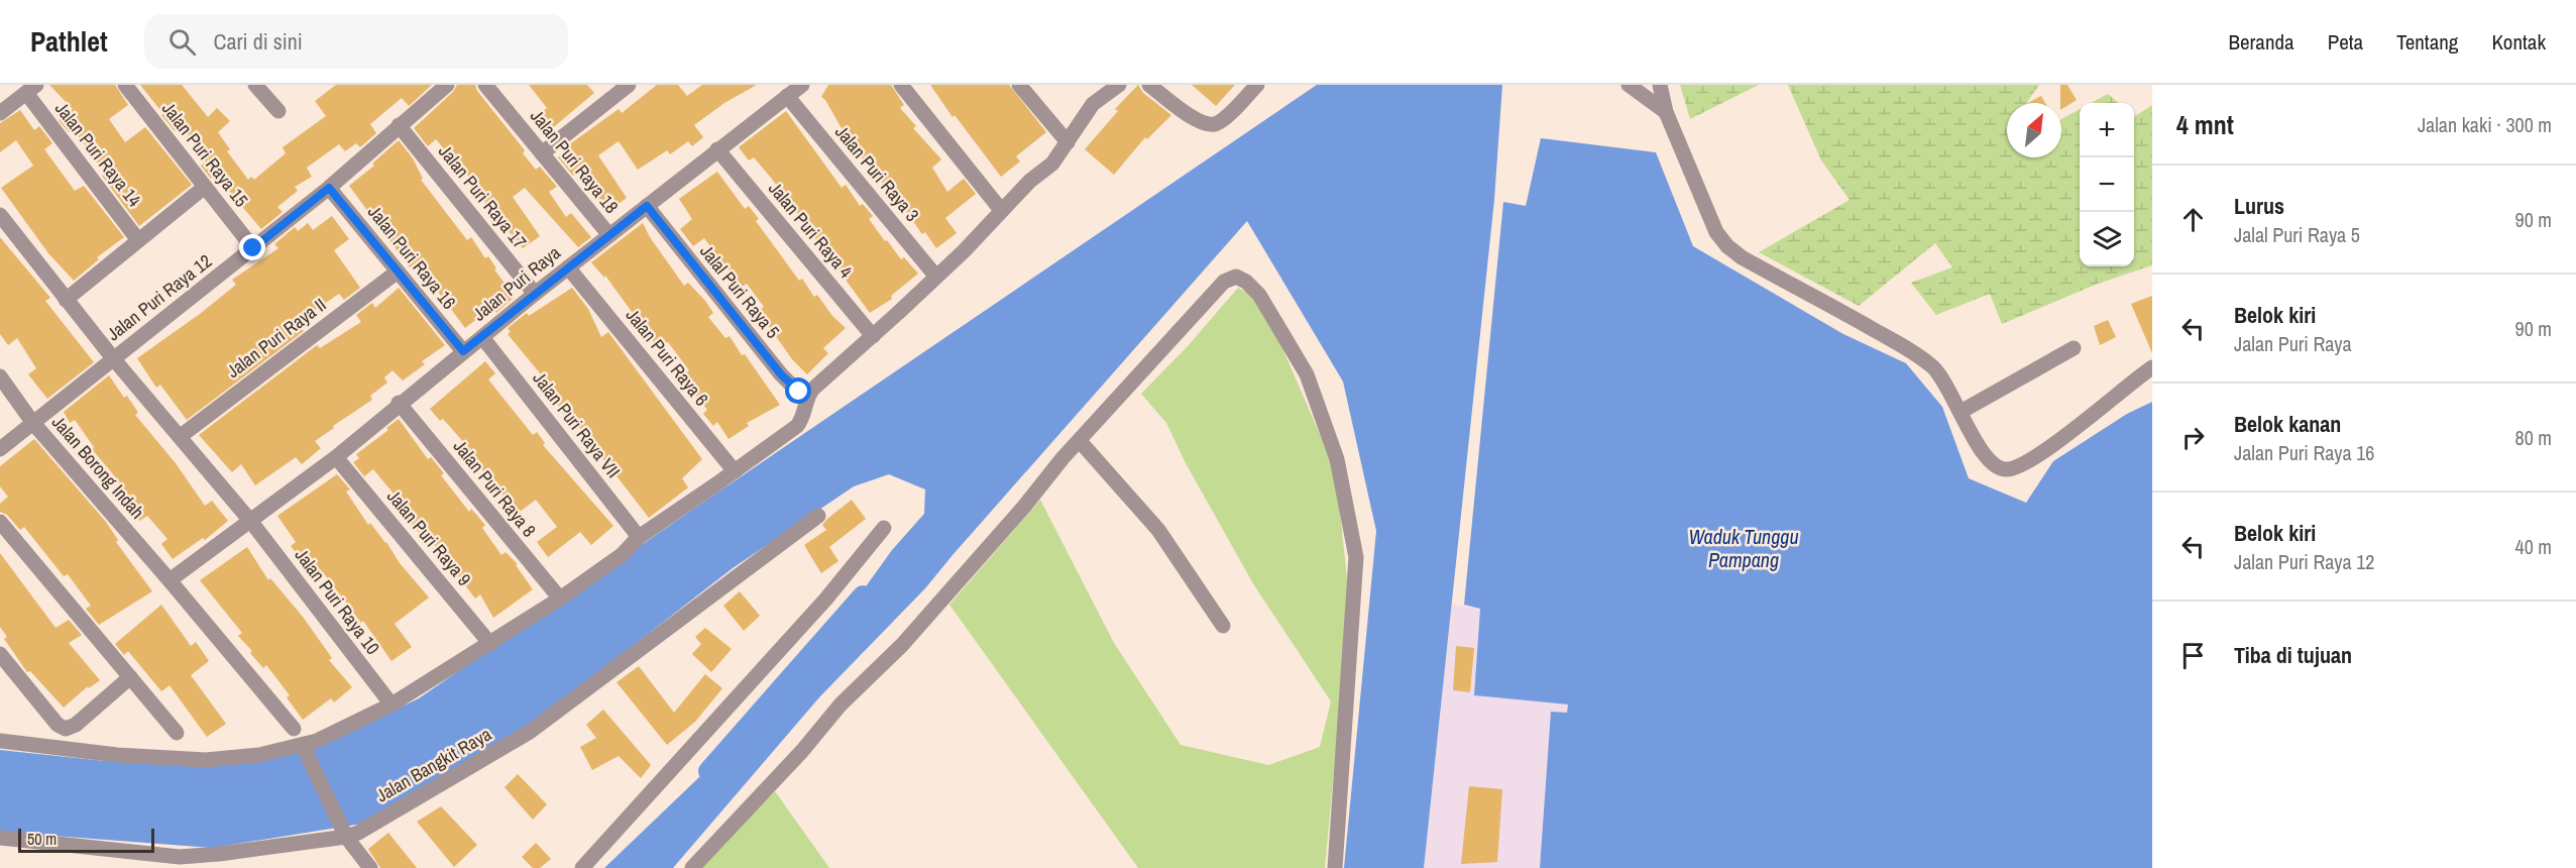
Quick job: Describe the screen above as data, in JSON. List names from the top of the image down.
{
  "streets": {
    "street": [
      "Jalan Puri Raya 14",
      "Jalan Puri Raya 15",
      "Jalan Puri Raya 18",
      "Jalan Puri Raya 3",
      "Jalan Puri Raya 17",
      "Jalan Puri Raya 4",
      "Jalan Puri Raya 16",
      "Jalan Puri Raya",
      "Jalal Puri Raya 5",
      "Jalan Puri Raya 12",
      "Jalan Puri Raya II",
      "Jalan Puri Raya 6",
      "Jalan Puri Raya VII",
      "Jalan Borong Indah",
      "Jalan Puri Raya 8",
      "Jalan Puri Raya 9",
      "Jalan Puri Raya 10",
      "Jalan Bangkit Raya"
    ]
  },
  "crossings": [
    ["Jalan Puri Raya 15", "Jalan Puri Raya 12"],
    ["Jalan Puri Raya 18", "Jalan Puri Raya"],
    ["Jalan Puri Raya 3", "Jalan Puri Raya"],
    ["Jalan Puri Raya 17", "Jalan Puri Raya"],
    ["Jalan Puri Raya 17", "Jalan Puri Raya 12"],
    ["Jalan Puri Raya 4", "Jalan Puri Raya"],
    ["Jalan Puri Raya 16", "Jalan Puri Raya"],
    ["Jalan Puri Raya 16", "Jalan Puri Raya 12"],
    ["Jalan Puri Raya 16", "Jalan Puri Raya II"],
    ["Jalan Puri Raya", "Jalal Puri Raya 5"],
    ["Jalan Puri Raya", "Jalan Puri Raya 6"],
    ["Jalan Puri Raya", "Jalan Puri Raya VII"],
    ["Jalan Puri Raya", "Jalan Borong Indah"],
    ["Jalan Puri Raya", "Jalan Puri Raya 8"],
    ["Jalan Puri Raya", "Jalan Puri Raya 9"],
    ["Jalan Puri Raya", "Jalan Puri Raya 10"],
    ["Jalan Puri Raya 12", "Jalan Borong Indah"],
    ["Jalan Puri Raya 12", "Jalan Puri Raya 10"],
    ["Jalan Puri Raya II", "Jalan Puri Raya 10"]
  ],
  "water": ["Waduk Tunggu Pampang"],
  "scale_bar": "50 m",
  "north": "top right",
  "page": {
    "header": "Pathlet",
    "search": "Cari di sini",
    "nav": [
      "Beranda",
      "Peta",
      "Tentang",
      "Kontak"
    ],
    "heading": ["4 mnt", "Jalan kaki · 300 m"],
    "map_buttons": ["+", "−"],
    "list": [
      ["Lurus", "Jalal Puri Raya 5", "90 m"],
      ["Belok kiri", "Jalan Puri Raya", "90 m"],
      ["Belok kanan", "Jalan Puri Raya 16", "80 m"],
      ["Belok kiri", "Jalan Puri Raya 12", "40 m"],
      "Tiba di tujuan"
    ],
    "scale": "50 m"
  }
}
